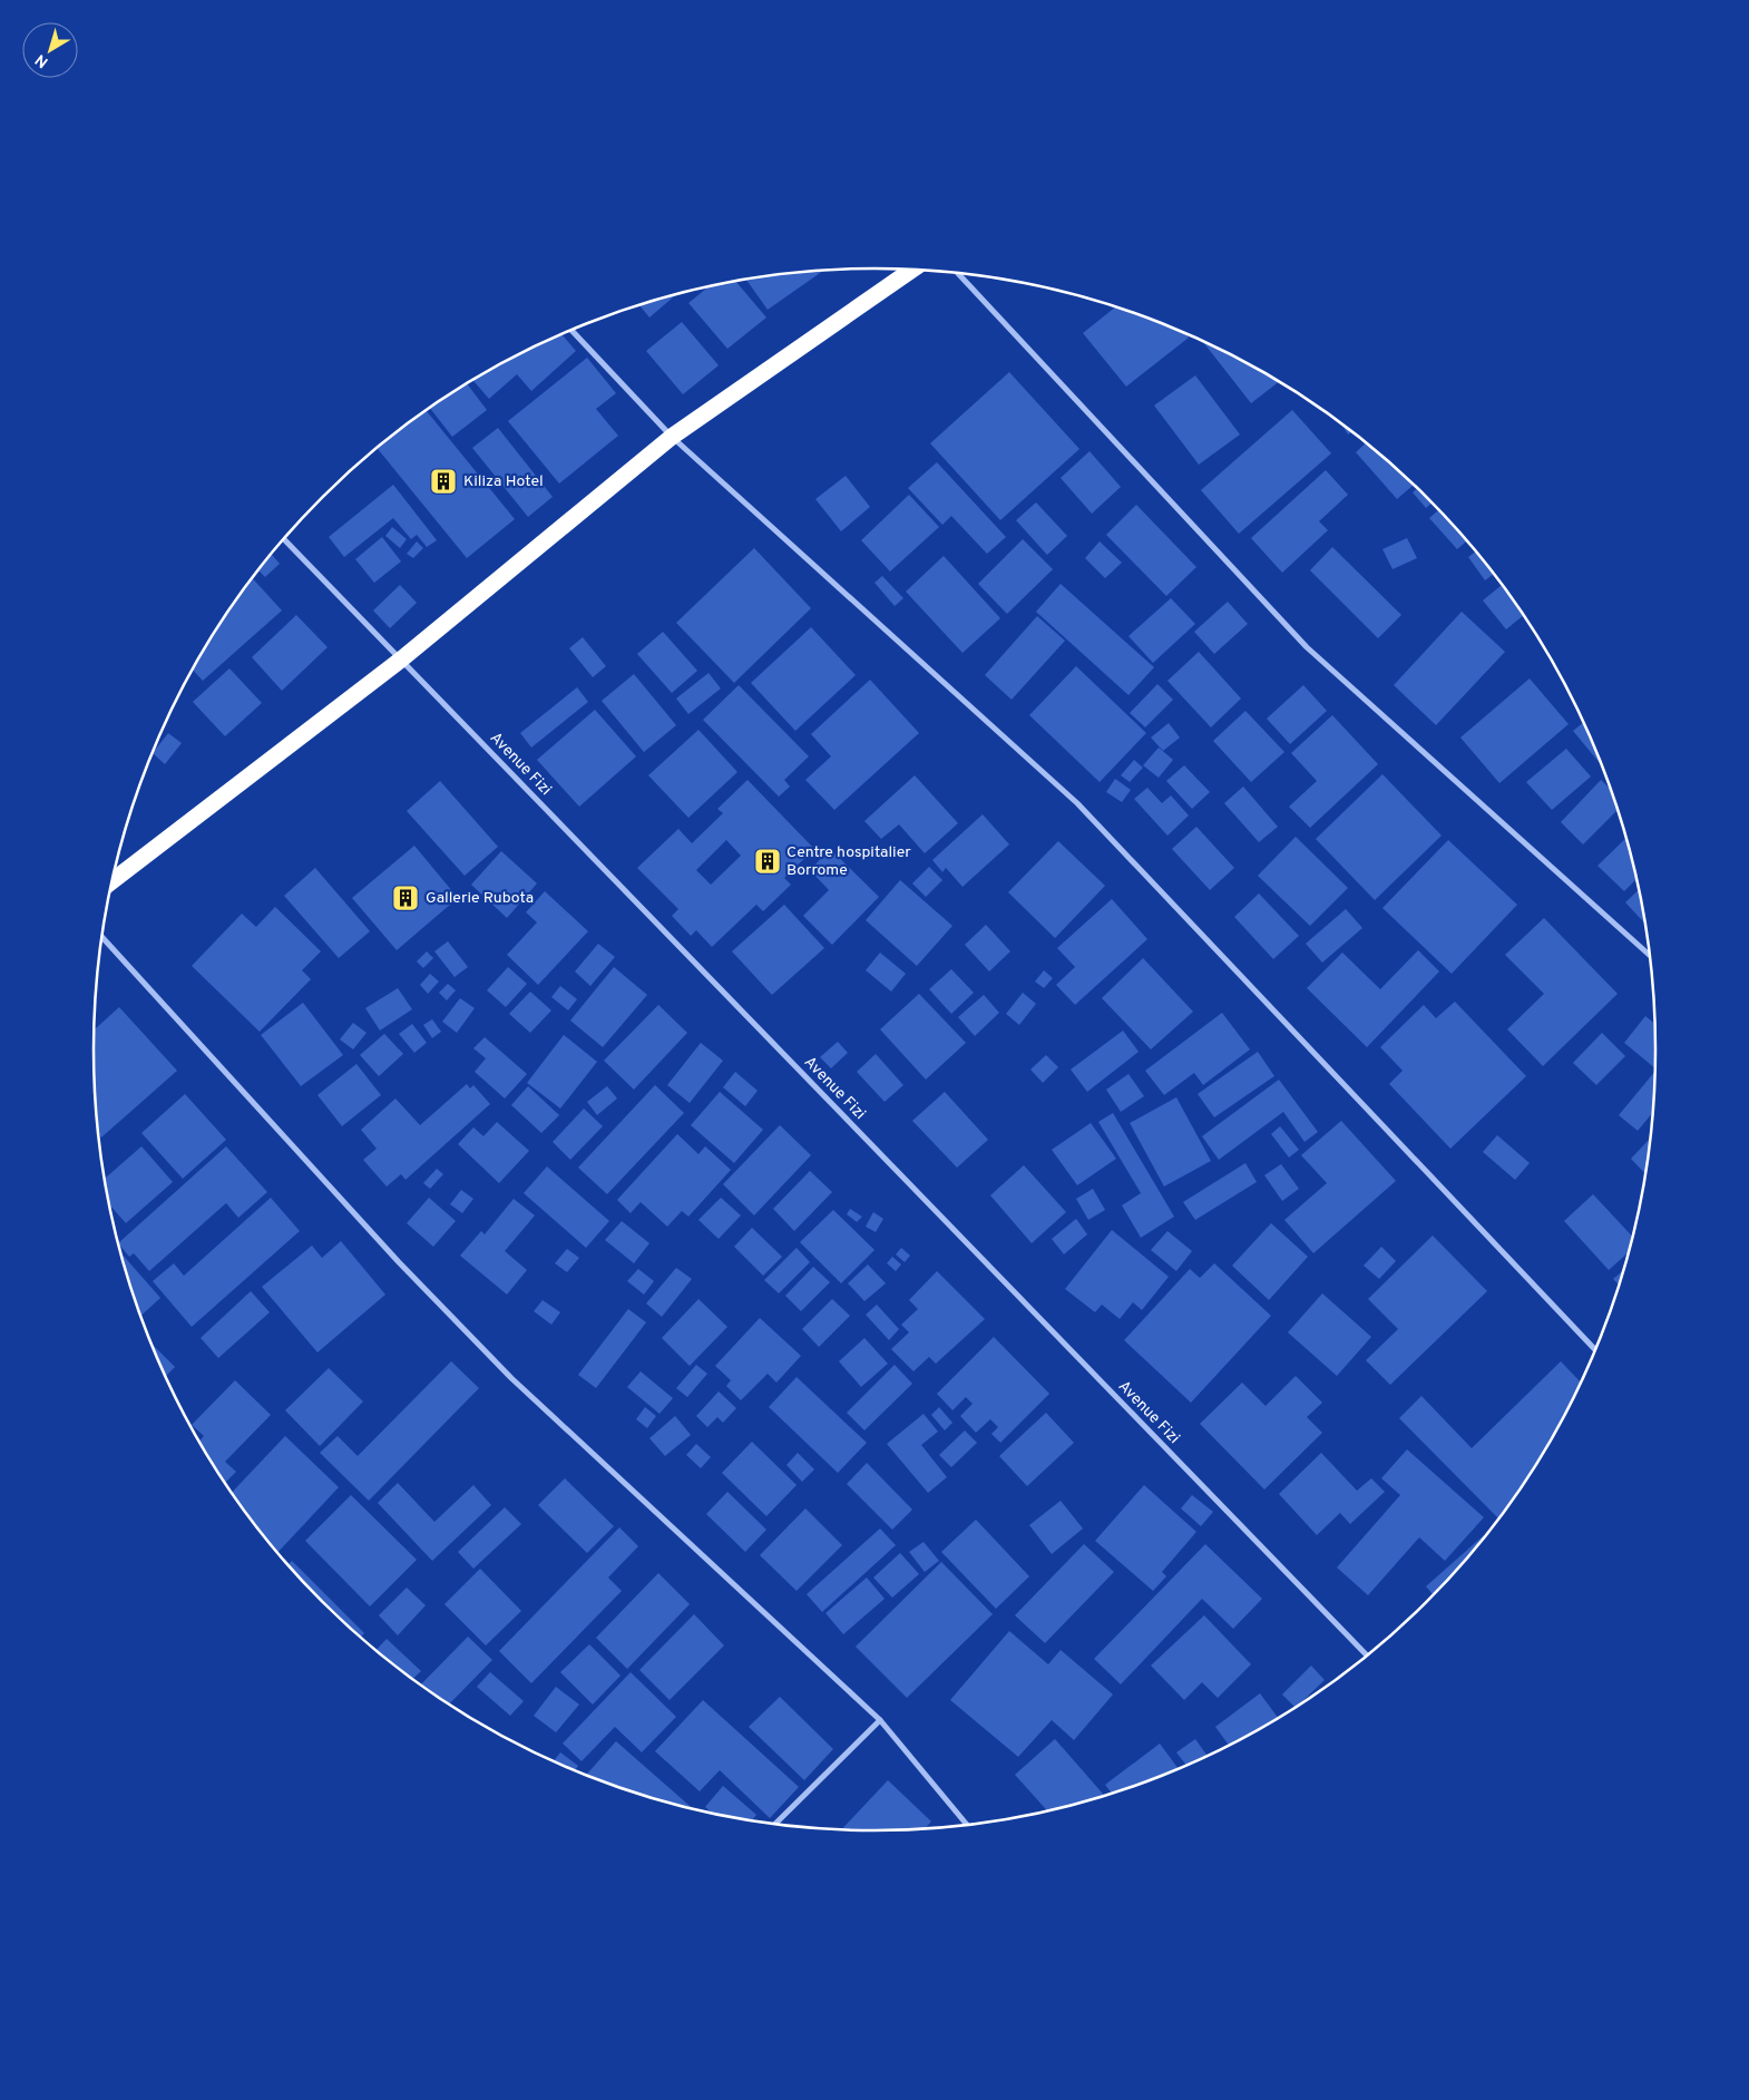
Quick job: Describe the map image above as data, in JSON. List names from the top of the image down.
{
  "streets": {
    "street": ["Avenue Fizi"]
  },
  "places": {
    "building": ["Kiliza Hotel", "Centre hospitalier Borrome", "Gallerie Rubota"]
  },
  "north": "bottom left"
}
